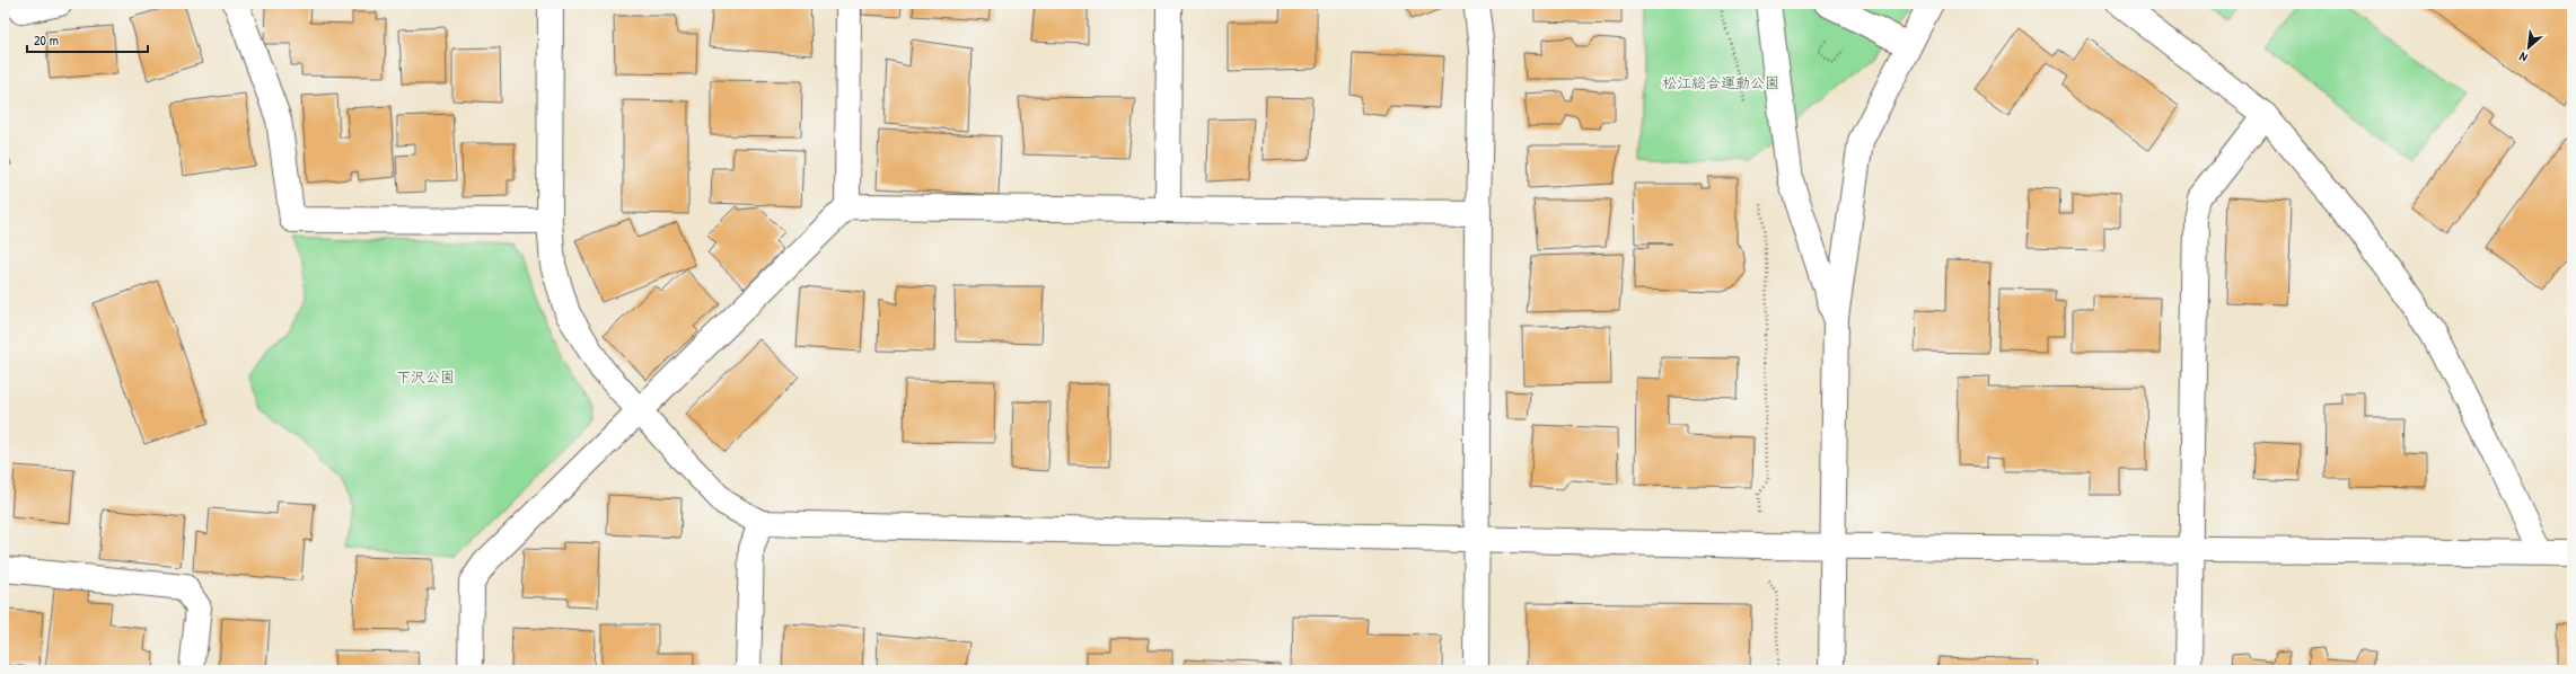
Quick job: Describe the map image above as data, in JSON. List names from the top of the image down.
{
  "parks": ["松江総合運動公園", "下沢公園"],
  "scale_bar": "20 m",
  "north": "bottom left"
}
